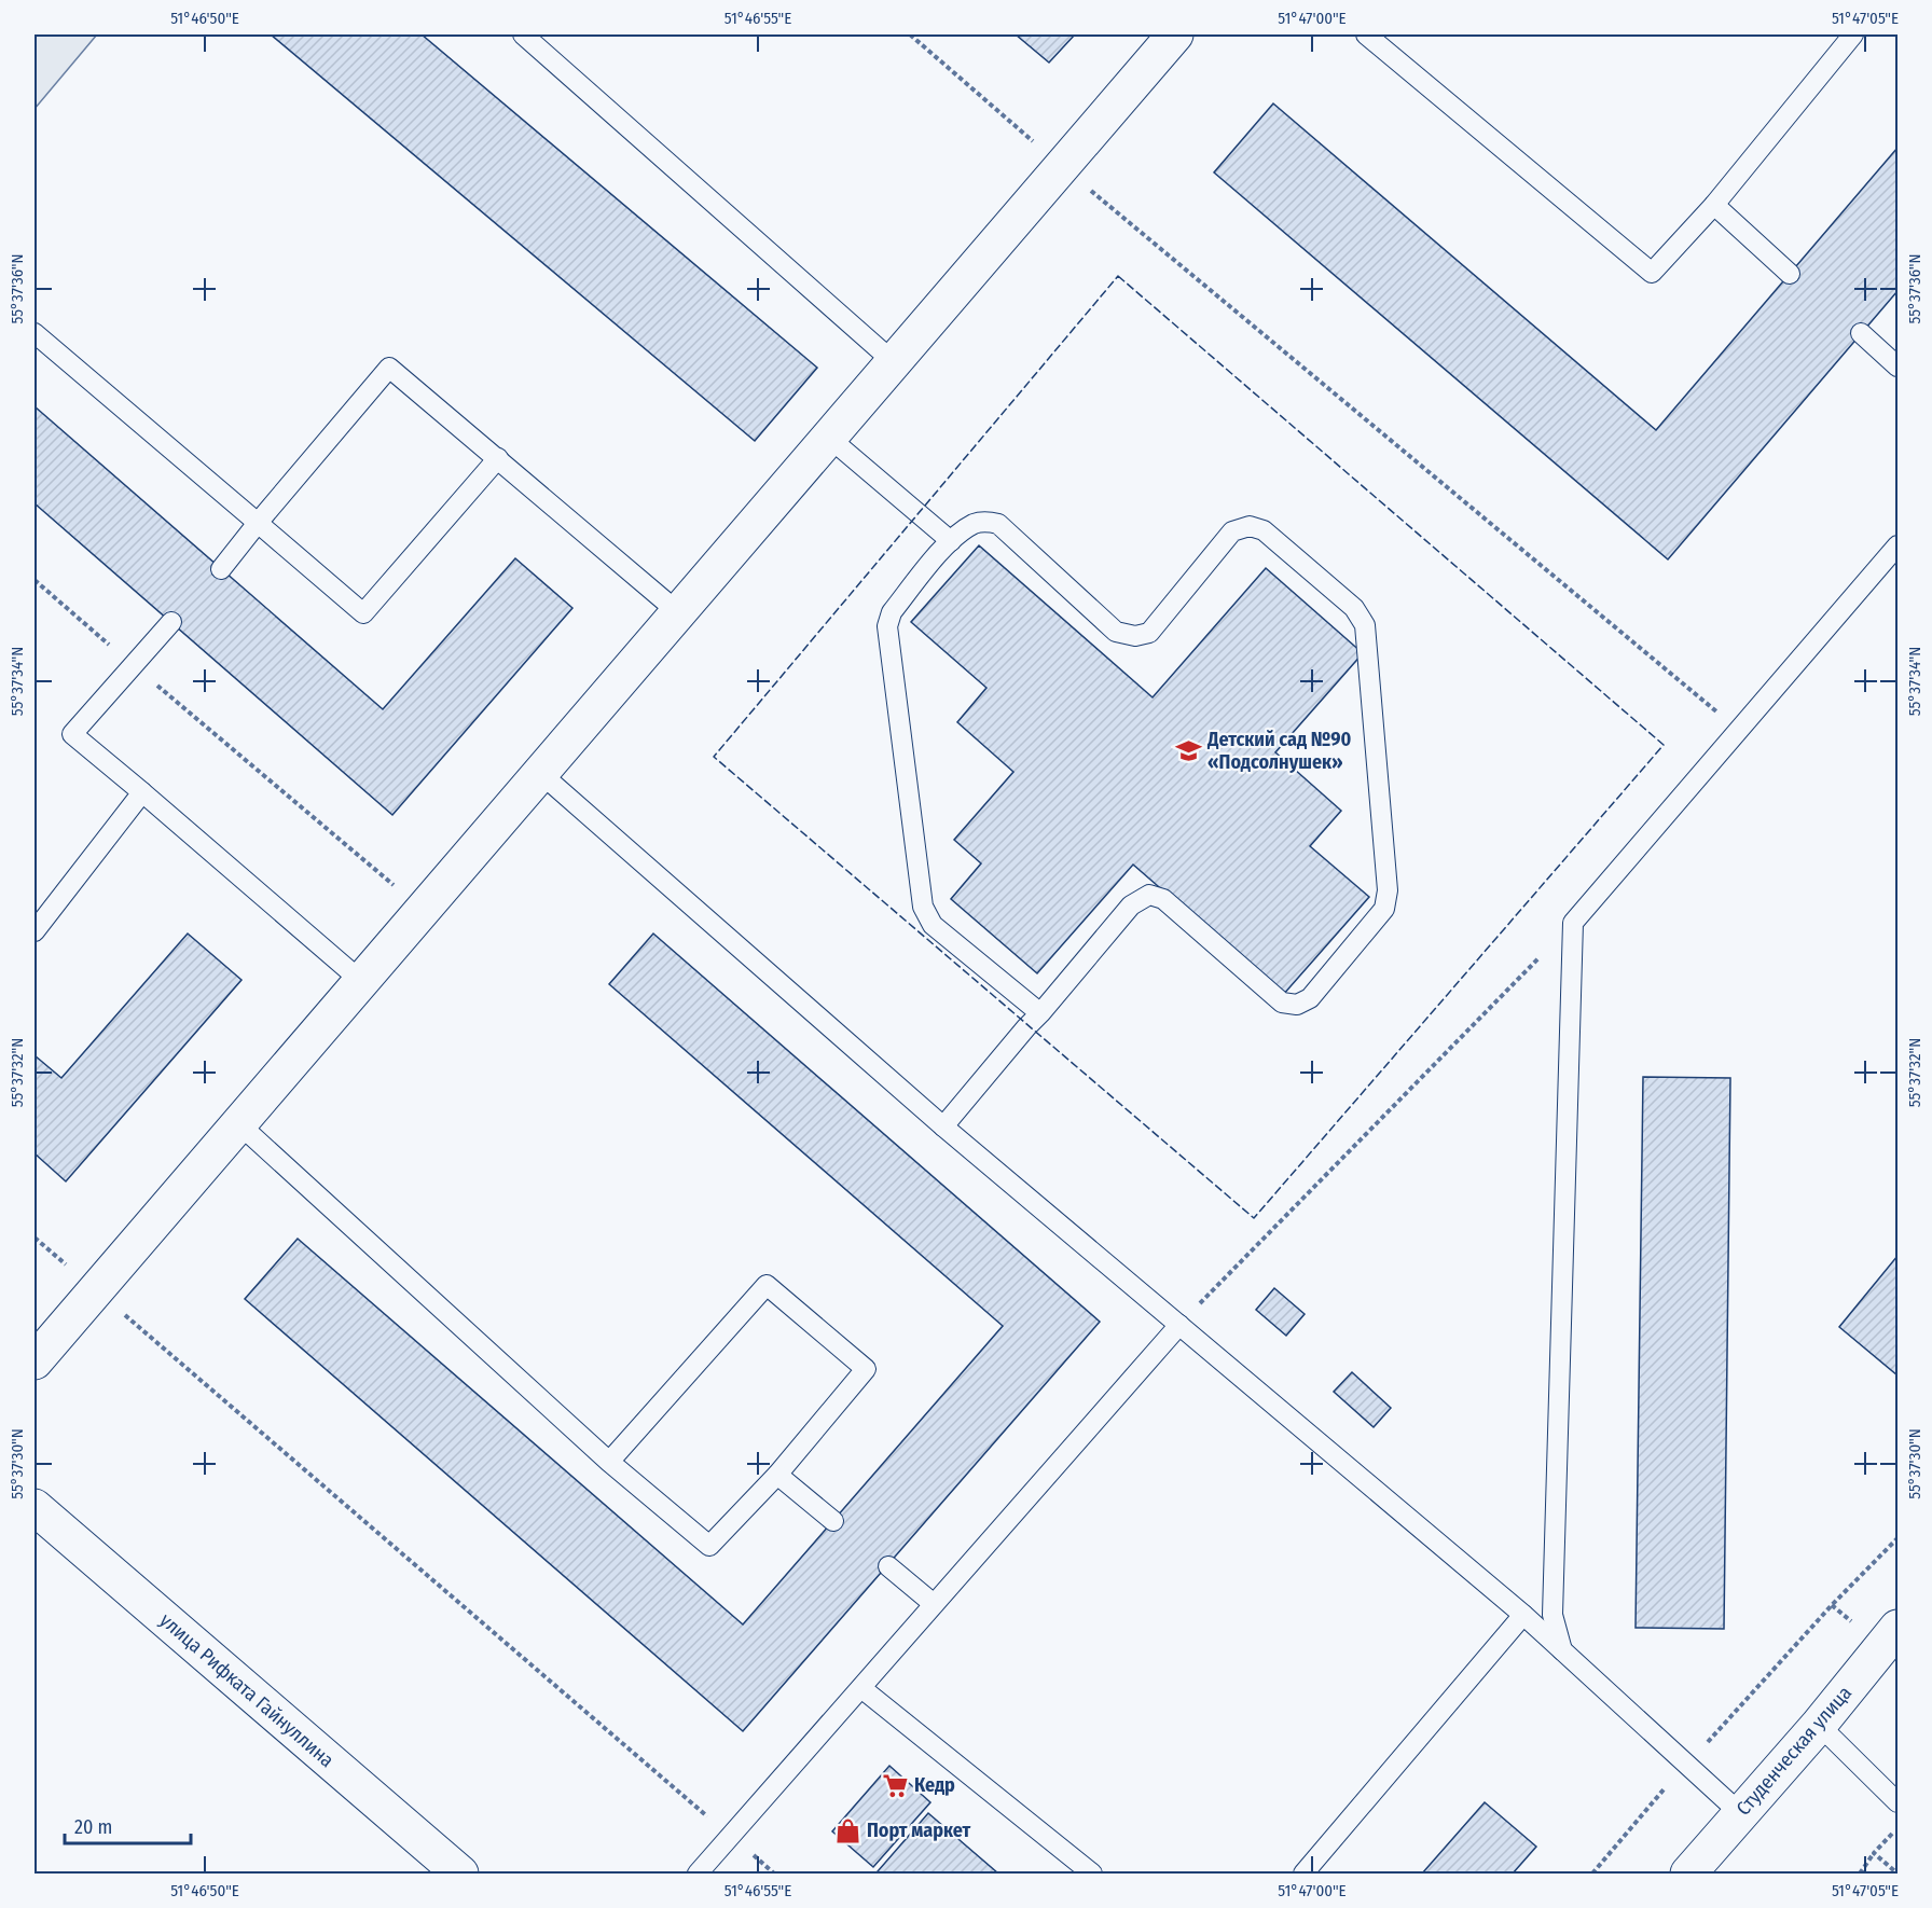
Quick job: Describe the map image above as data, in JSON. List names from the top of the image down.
{
  "streets": {
    "street": ["улица Рифката Гайнуллина", "Студенческая улица"]
  },
  "places": {
    "school or university": ["Детский сад №90 «Подсолнушек»"],
    "supermarket": ["Кедр"],
    "shop": ["Порт маркет"]
  },
  "scale_bar": "20 m",
  "coordinates": [
    "51°46'50\"E",
    "51°46'55\"E",
    "51°47'00\"E",
    "51°47'05\"E",
    "55°37'36\"N",
    "55°37'34\"N",
    "55°37'32\"N",
    "55°37'30\"N"
  ]
}
